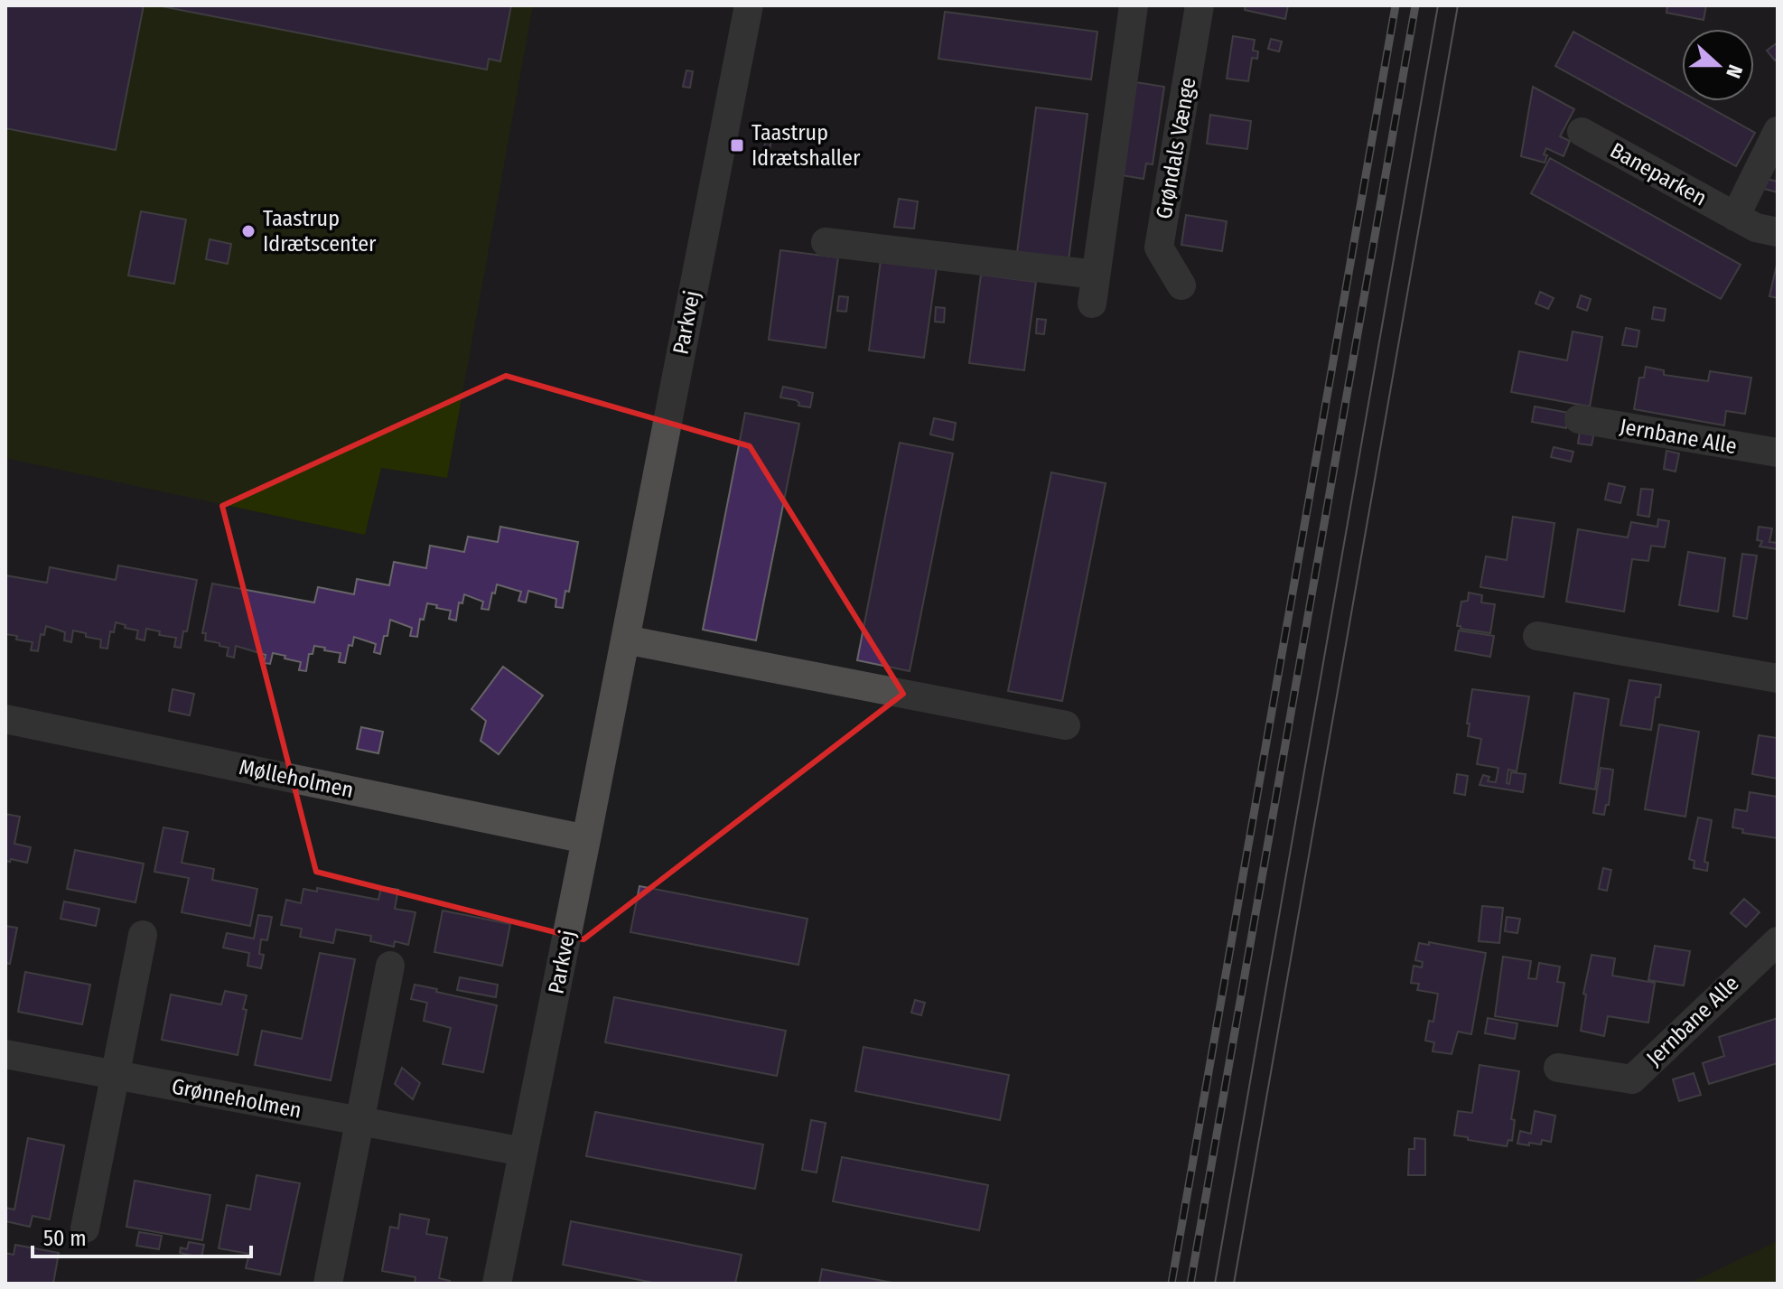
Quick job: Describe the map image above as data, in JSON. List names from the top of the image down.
{
  "streets": {
    "street": [
      "Grøndals Vænge",
      "Baneparken",
      "Parkvej",
      "Jernbane Alle",
      "Mølleholmen",
      "Grønneholmen"
    ]
  },
  "crossings": [
    ["Parkvej", "Mølleholmen"],
    ["Parkvej", "Grønneholmen"]
  ],
  "places": {
    "transit": ["Taastrup Idrætshaller"],
    "other": ["Taastrup Idrætscenter"]
  },
  "scale_bar": "50 m",
  "north": "right"
}
